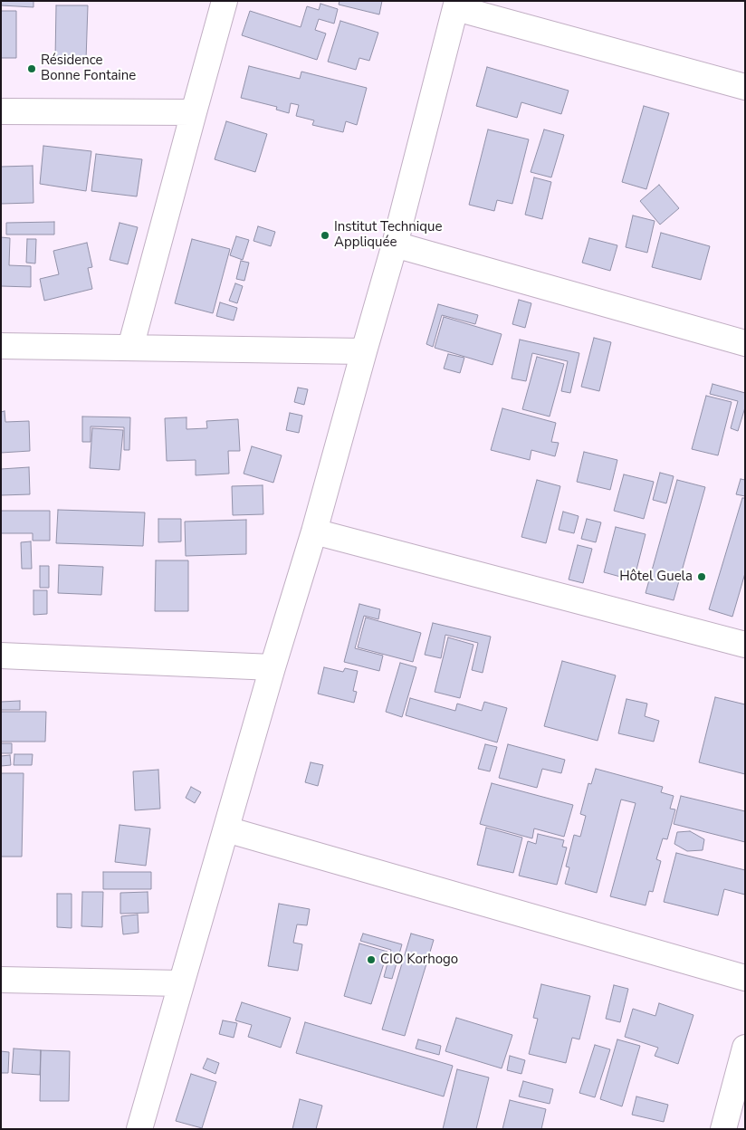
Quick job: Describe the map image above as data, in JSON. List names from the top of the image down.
{
  "places": [
    "Résidence Bonne Fontaine",
    "Institut Technique Appliquée",
    "Hôtel Guela",
    "CIO Korhogo"
  ]
}
